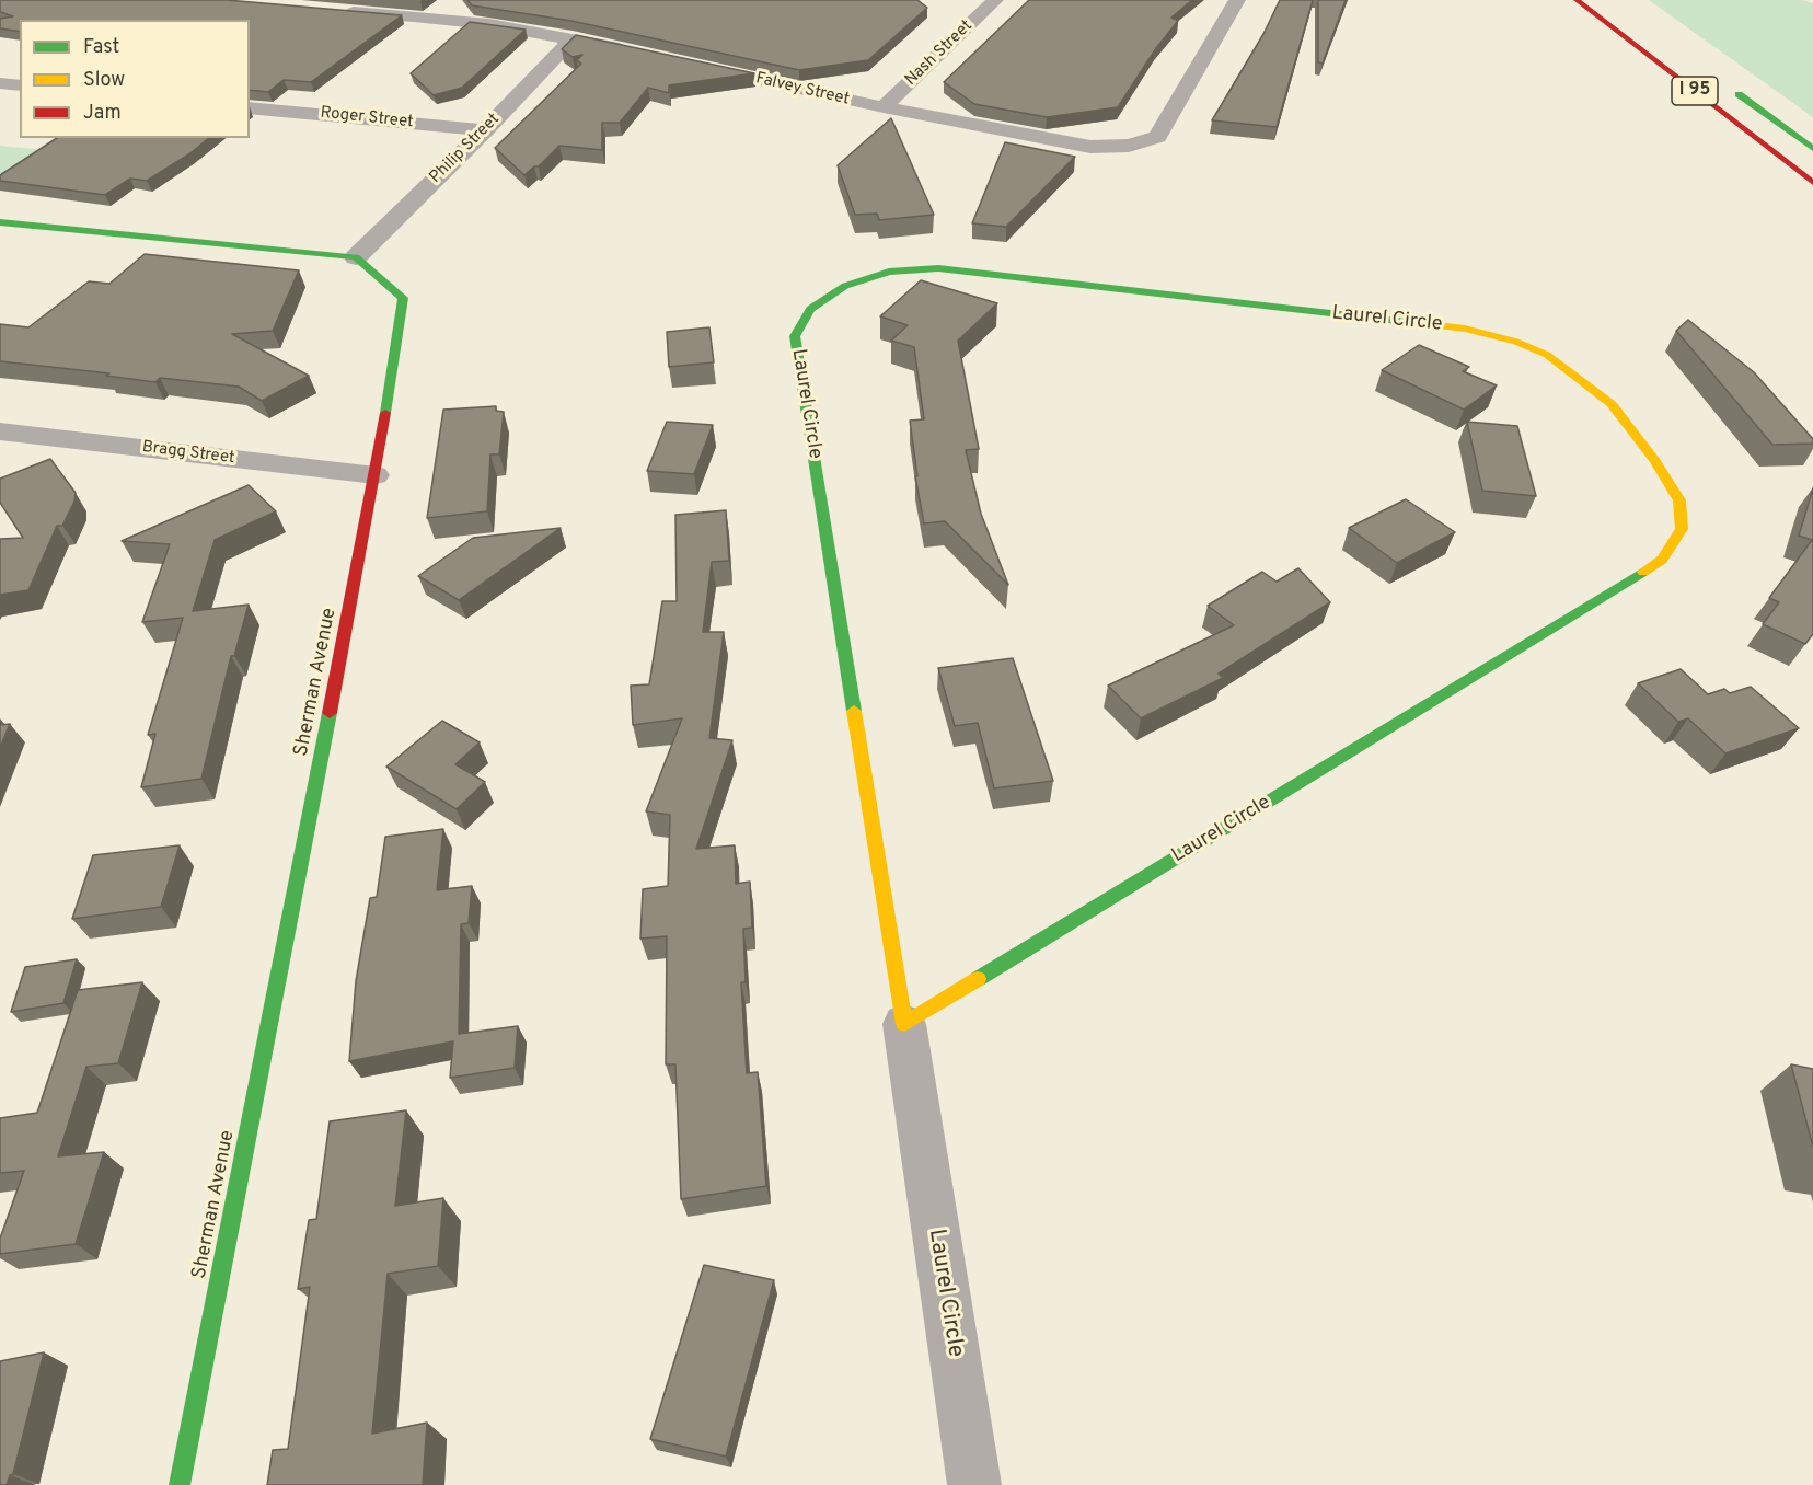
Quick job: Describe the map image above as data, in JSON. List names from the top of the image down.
{
  "streets": {
    "main road": ["I 95", "Laurel Circle", "Sherman Avenue"],
    "street": [
      "Nash Street",
      "Falvey Street",
      "Roger Street",
      "Philip Street",
      "Bragg Street"
    ]
  },
  "crossings": [
    ["Nash Street", "Falvey Street"],
    ["Roger Street", "Philip Street"],
    ["Philip Street", "Sherman Avenue"],
    ["Bragg Street", "Sherman Avenue"]
  ],
  "legend": ["Fast", "Slow", "Jam"]
}
